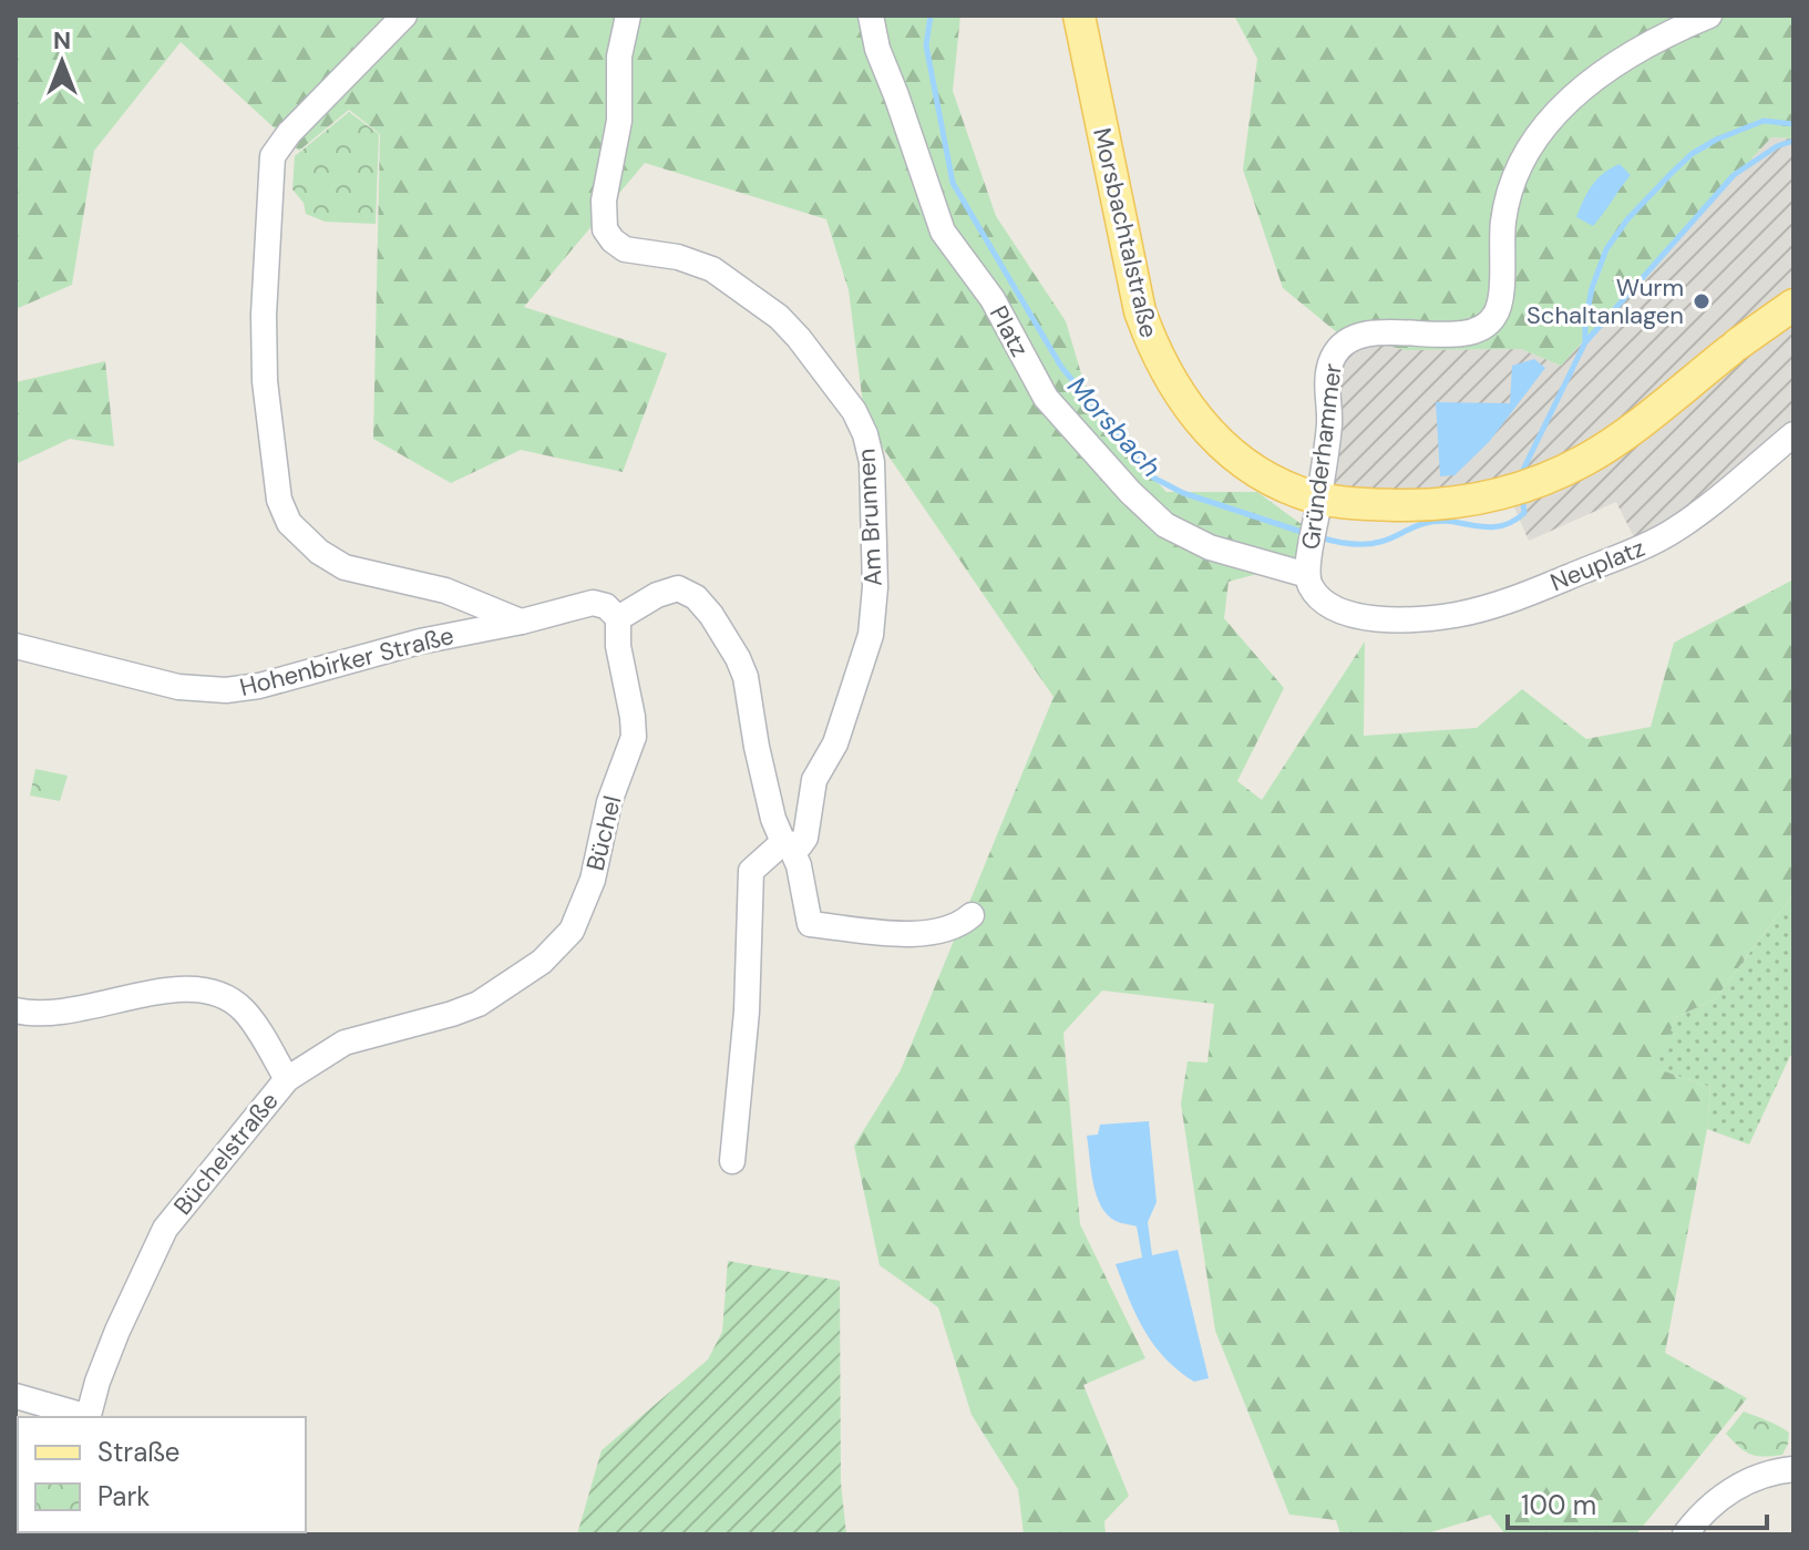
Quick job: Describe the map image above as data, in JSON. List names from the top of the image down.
{
  "streets": {
    "main road": ["Morsbachtalstraße"],
    "street": [
      "Platz",
      "Gründerhammer",
      "Am Brunnen",
      "Neuplatz",
      "Hohenbirker Straße",
      "Büchel",
      "Büchelstraße"
    ]
  },
  "crossings": [
    ["Morsbachtalstraße", "Gründerhammer"],
    ["Platz", "Gründerhammer"],
    ["Gründerhammer", "Neuplatz"],
    ["Büchel", "Büchelstraße"]
  ],
  "water": ["Morsbach"],
  "places": ["Wurm Schaltanlagen"],
  "legend": ["Straße", "Park"],
  "scale_bar": "100 m",
  "north": "top"
}
